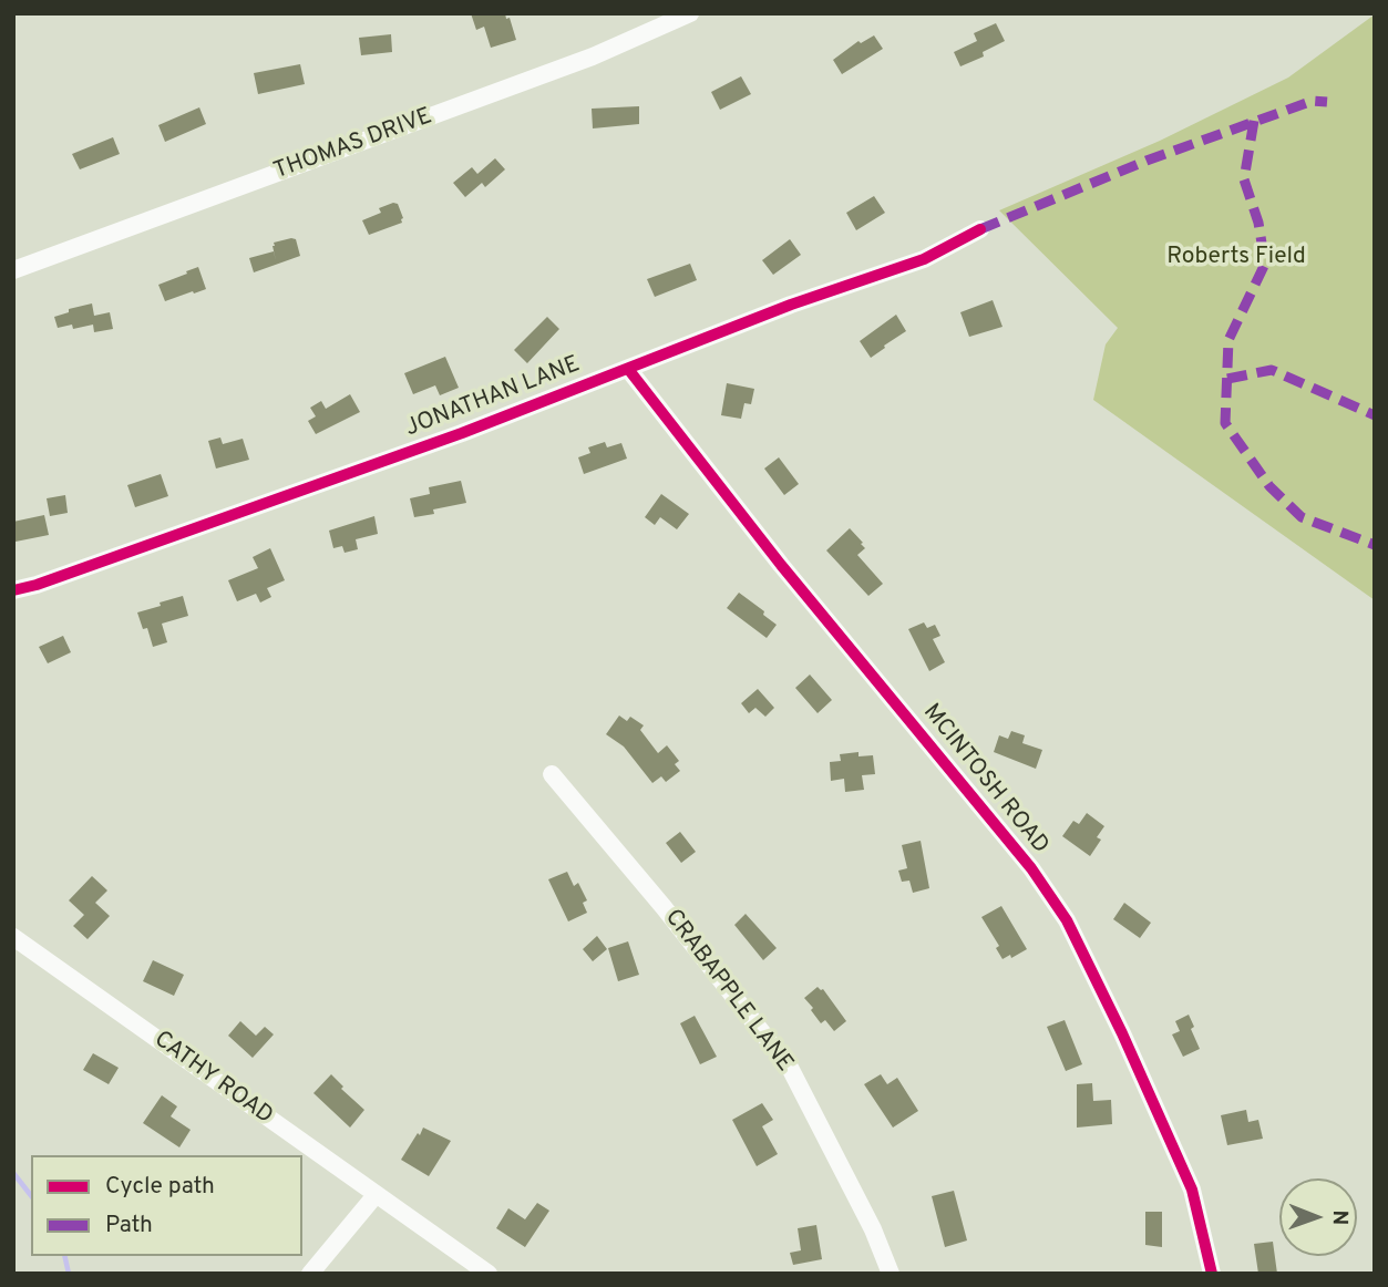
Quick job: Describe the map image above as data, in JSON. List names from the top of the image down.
{
  "streets": {
    "street": [
      "THOMAS DRIVE",
      "JONATHAN LANE",
      "MCINTOSH ROAD",
      "CRABAPPLE LANE",
      "CATHY ROAD"
    ]
  },
  "crossings": [
    ["JONATHAN LANE", "MCINTOSH ROAD"]
  ],
  "parks": ["Roberts Field"],
  "legend": ["Cycle path", "Path"],
  "north": "right"
}
